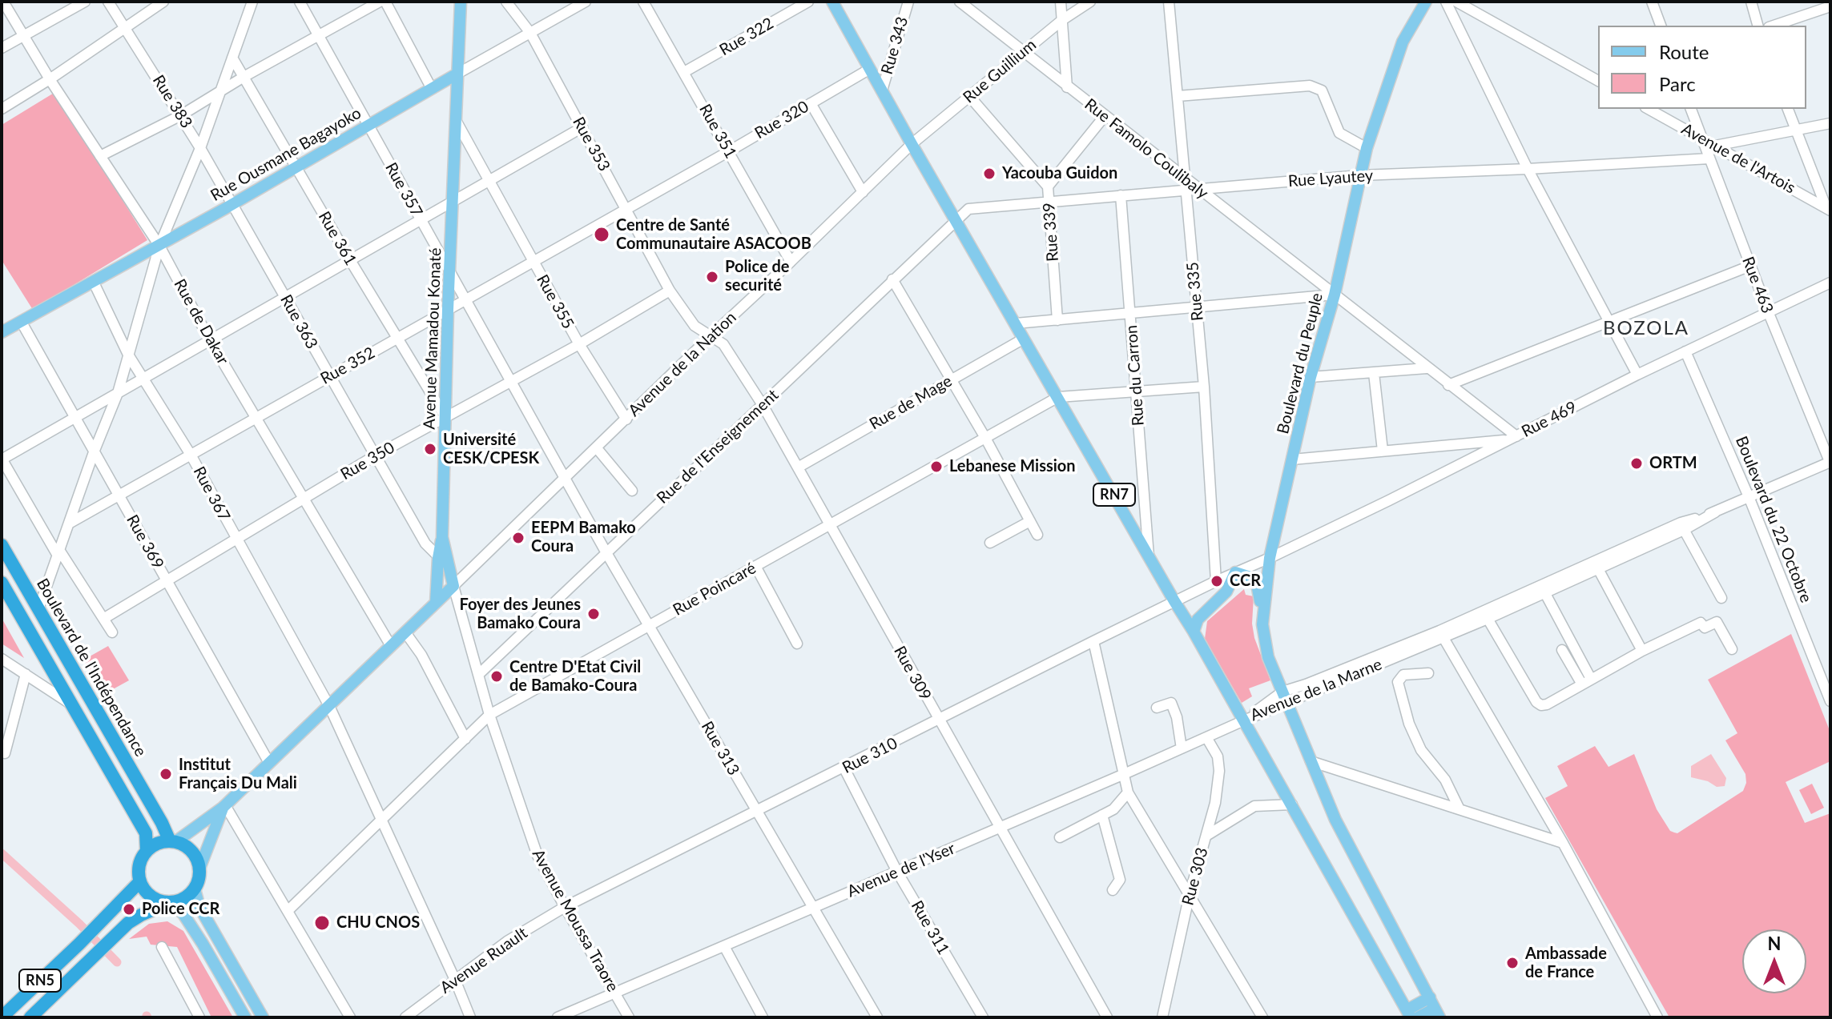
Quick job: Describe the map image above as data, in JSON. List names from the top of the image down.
{
  "streets": {
    "highway": ["Boulevard de l'Indépendance", "RN5"],
    "main road": [
      "Rue Ousmane Bagayoko",
      "Avenue Mamadou Konaté",
      "Boulevard du Peuple",
      "RN7"
    ],
    "street": [
      "Rue 322",
      "Rue 343",
      "Rue Guillium",
      "Rue 383",
      "Rue 320",
      "Rue 351",
      "Rue 353",
      "Rue Famolo Coulibaly",
      "Avenue de l'Artois",
      "Rue Lyautey",
      "Rue 357",
      "Rue 339",
      "Rue 361",
      "Rue 463",
      "Rue 335",
      "Rue 355",
      "Rue de Dakar",
      "Rue 363",
      "Avenue de la Nation",
      "Rue 352",
      "Rue du Carron",
      "Rue de Mage",
      "Rue 469",
      "Rue de l'Enseignement",
      "Rue 350",
      "Rue 367",
      "Boulevard du 22 Octobre",
      "Rue 369",
      "Rue Poincaré",
      "Rue 309",
      "Avenue de la Marne",
      "Rue 313",
      "Rue 310",
      "Avenue de l'Yser",
      "Rue 303",
      "Avenue Moussa Traore",
      "Rue 311",
      "Avenue Ruault"
    ]
  },
  "crossings": [
    ["Rue 322", "Rue 351"],
    ["Rue 343", "RN7"],
    ["Rue Guillium", "Rue Famolo Coulibaly"],
    ["Rue Guillium", "Rue 339"],
    ["Rue Guillium", "Avenue de la Nation"],
    ["Rue Guillium", "RN7"],
    ["Rue 383", "Rue Ousmane Bagayoko"],
    ["Rue 383", "Rue 363"],
    ["Rue 320", "Rue 351"],
    ["Rue 320", "Rue 353"],
    ["Rue 320", "Rue 352"],
    ["Rue 320", "RN7"],
    ["Rue 351", "Avenue de la Nation"],
    ["Rue 353", "Rue Ousmane Bagayoko"],
    ["Rue 353", "Avenue de la Nation"],
    ["Rue 353", "Rue 352"],
    ["Rue 353", "Rue 350"],
    ["Rue 353", "Rue 309"],
    ["Rue Famolo Coulibaly", "Rue Lyautey"],
    ["Rue Famolo Coulibaly", "Rue 335"],
    ["Rue Famolo Coulibaly", "Boulevard du Peuple"],
    ["Rue Famolo Coulibaly", "Rue 469"],
    ["Rue Ousmane Bagayoko", "Rue 357"],
    ["Rue Ousmane Bagayoko", "Rue 361"],
    ["Rue Ousmane Bagayoko", "Rue de Dakar"],
    ["Rue Ousmane Bagayoko", "Rue 363"],
    ["Rue Ousmane Bagayoko", "Avenue Mamadou Konaté"],
    ["Rue Ousmane Bagayoko", "Rue 367"],
    ["Rue Ousmane Bagayoko", "Rue 369"],
    ["Avenue de l'Artois", "Rue 463"],
    ["Rue Lyautey", "Rue 339"],
    ["Rue Lyautey", "Rue 463"],
    ["Rue Lyautey", "Rue 335"],
    ["Rue Lyautey", "Boulevard du Peuple"],
    ["Rue Lyautey", "Rue du Carron"],
    ["Rue Lyautey", "Rue de l'Enseignement"],
    ["Rue Lyautey", "RN7"],
    ["Rue 357", "Avenue Mamadou Konaté"],
    ["Rue 357", "Avenue de la Nation"],
    ["Rue 357", "Rue 352"],
    ["Rue 357", "Rue 350"],
    ["Rue 357", "Rue 313"],
    ["Rue 361", "Avenue Mamadou Konaté"],
    ["Rue 361", "Rue 352"],
    ["Rue 361", "Rue 350"],
    ["Rue 463", "Rue 469"],
    ["Rue 463", "Avenue de la Marne"],
    ["Rue 335", "Rue 469"],
    ["Rue 335", "Rue Poincaré"],
    ["Rue 335", "Rue 310"],
    ["Rue 355", "Avenue Mamadou Konaté"],
    ["Rue 355", "Avenue de la Nation"],
    ["Rue 355", "Rue 352"],
    ["Rue 355", "Rue 350"],
    ["Rue de Dakar", "Rue 352"],
    ["Rue de Dakar", "Rue 350"],
    ["Rue 363", "Avenue Mamadou Konaté"],
    ["Rue 363", "Rue 352"],
    ["Rue 363", "Rue 350"],
    ["Avenue Mamadou Konaté", "Avenue de la Nation"],
    ["Avenue Mamadou Konaté", "Rue 352"],
    ["Avenue Mamadou Konaté", "Rue 350"],
    ["Avenue Mamadou Konaté", "Avenue Moussa Traore"],
    ["Boulevard du Peuple", "Rue 469"],
    ["Avenue de la Nation", "RN7"],
    ["Avenue de la Nation", "Rue 309"],
    ["Avenue de la Nation", "Rue 313"],
    ["Avenue de la Nation", "Avenue Moussa Traore"],
    ["Rue 352", "Rue 367"],
    ["Rue 352", "Rue 369"],
    ["Rue du Carron", "RN7"],
    ["Rue du Carron", "Rue Poincaré"],
    ["Rue de Mage", "RN7"],
    ["Rue de Mage", "Rue 309"],
    ["Rue 469", "Boulevard du 22 Octobre"],
    ["Rue 469", "Rue 310"],
    ["Rue de l'Enseignement", "RN7"],
    ["Rue de l'Enseignement", "Rue 309"],
    ["Rue de l'Enseignement", "Rue 313"],
    ["Rue de l'Enseignement", "Avenue Moussa Traore"],
    ["Rue 350", "Rue 367"],
    ["Rue 350", "Rue 369"],
    ["Rue 350", "Boulevard de l'Indépendance"],
    ["Rue 367", "Rue Poincaré"],
    ["Rue 367", "Avenue Ruault"],
    ["RN7", "Rue Poincaré"],
    ["RN7", "Avenue de la Marne"],
    ["RN7", "Rue 310"],
    ["RN7", "Avenue de l'Yser"],
    ["Boulevard du 22 Octobre", "Avenue de la Marne"],
    ["Rue Poincaré", "Rue 309"],
    ["Rue Poincaré", "Rue 313"],
    ["Rue Poincaré", "Avenue Moussa Traore"],
    ["Boulevard de l'Indépendance", "RN5"],
    ["Rue 309", "Rue 310"],
    ["Rue 309", "Avenue de l'Yser"],
    ["Avenue de la Marne", "Avenue de l'Yser"],
    ["Rue 313", "Rue 310"],
    ["Rue 313", "Avenue de l'Yser"],
    ["Rue 310", "Avenue Moussa Traore"],
    ["Rue 310", "Rue 311"],
    ["Rue 310", "Avenue Ruault"],
    ["Avenue de l'Yser", "Rue 303"],
    ["Avenue de l'Yser", "Avenue Moussa Traore"],
    ["Avenue de l'Yser", "Rue 311"],
    ["Avenue Moussa Traore", "Avenue Ruault"]
  ],
  "districts": ["BOZOLA"],
  "places": [
    "Yacouba Guidon",
    "Centre de Santé Communautaire ASACOOB",
    "Police de securité",
    "Université CESK/CPESK",
    "ORTM",
    "Lebanese Mission",
    "EEPM Bamako Coura",
    "CCR",
    "Foyer des Jeunes Bamako Coura",
    "Centre D'Etat Civil de Bamako-Coura",
    "Institut Français Du Mali",
    "Police CCR",
    "CHU CNOS",
    "Ambassade de France"
  ],
  "legend": ["Route", "Parc"],
  "north": "top"
}
